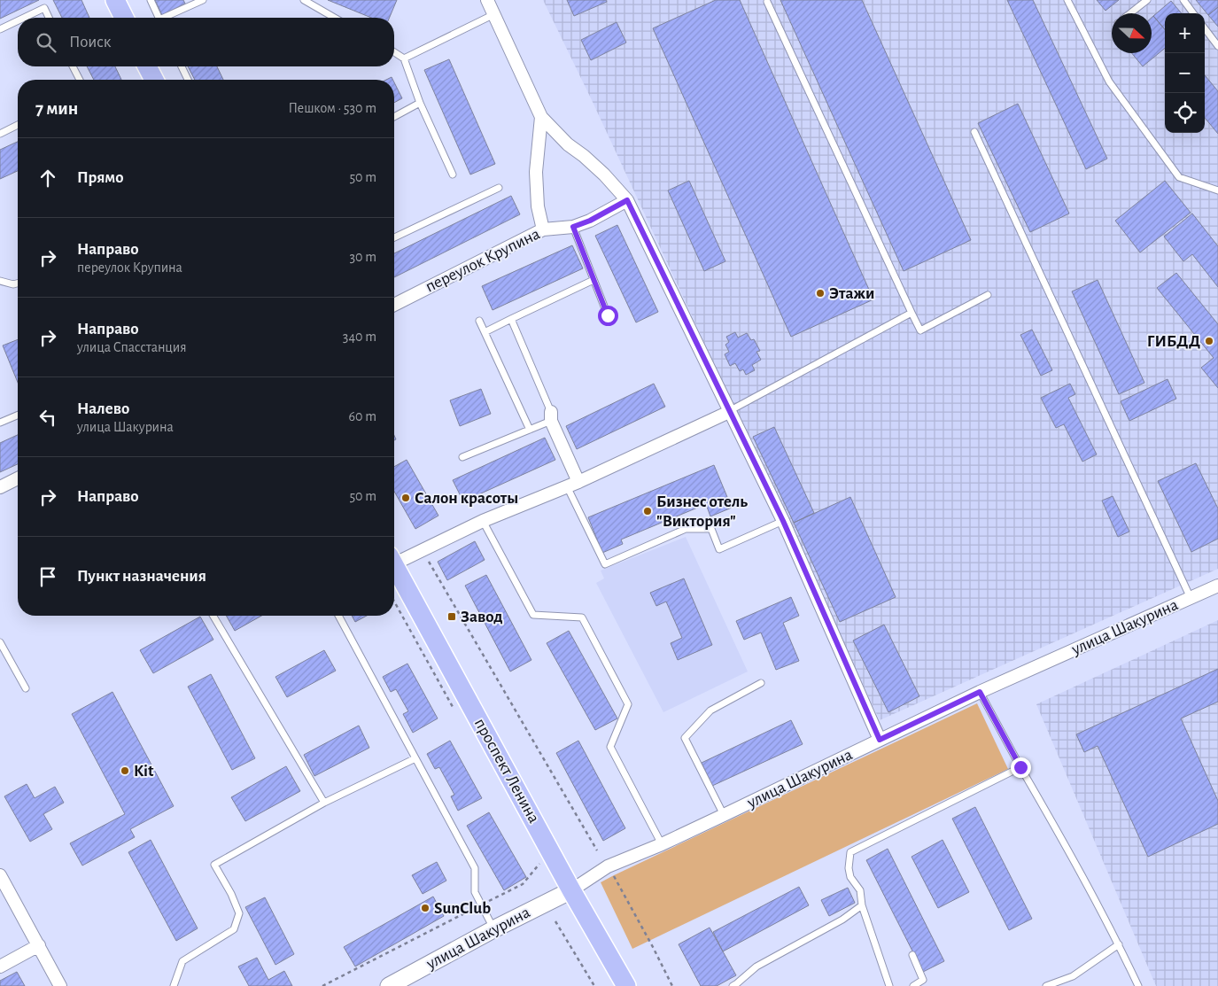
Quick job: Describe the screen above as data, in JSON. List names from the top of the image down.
{
  "streets": {
    "main road": ["улица Шакурина", "проспект Ленина"],
    "street": ["переулок Крупина"]
  },
  "crossings": [
    ["улица Шакурина", "проспект Ленина"]
  ],
  "places": {
    "other": [
      "Этажи",
      "ГИБДД",
      "Салон красоты",
      "Бизнес отель \"Виктория\"",
      "Kit",
      "SunClub"
    ],
    "transit": ["Завод"]
  },
  "north": "right",
  "page": {
    "map_buttons": ["+", "−"],
    "search": "Поиск",
    "heading": ["7 мин", "Пешком · 530 m"],
    "list": [
      ["Прямо", "50 m"],
      ["Направо", "переулок Крупина", "30 m"],
      ["Направо", "улица Спасстанция", "340 m"],
      ["Налево", "улица Шакурина", "60 m"],
      ["Направо", "50 m"],
      "Пункт назначения"
    ]
  }
}
